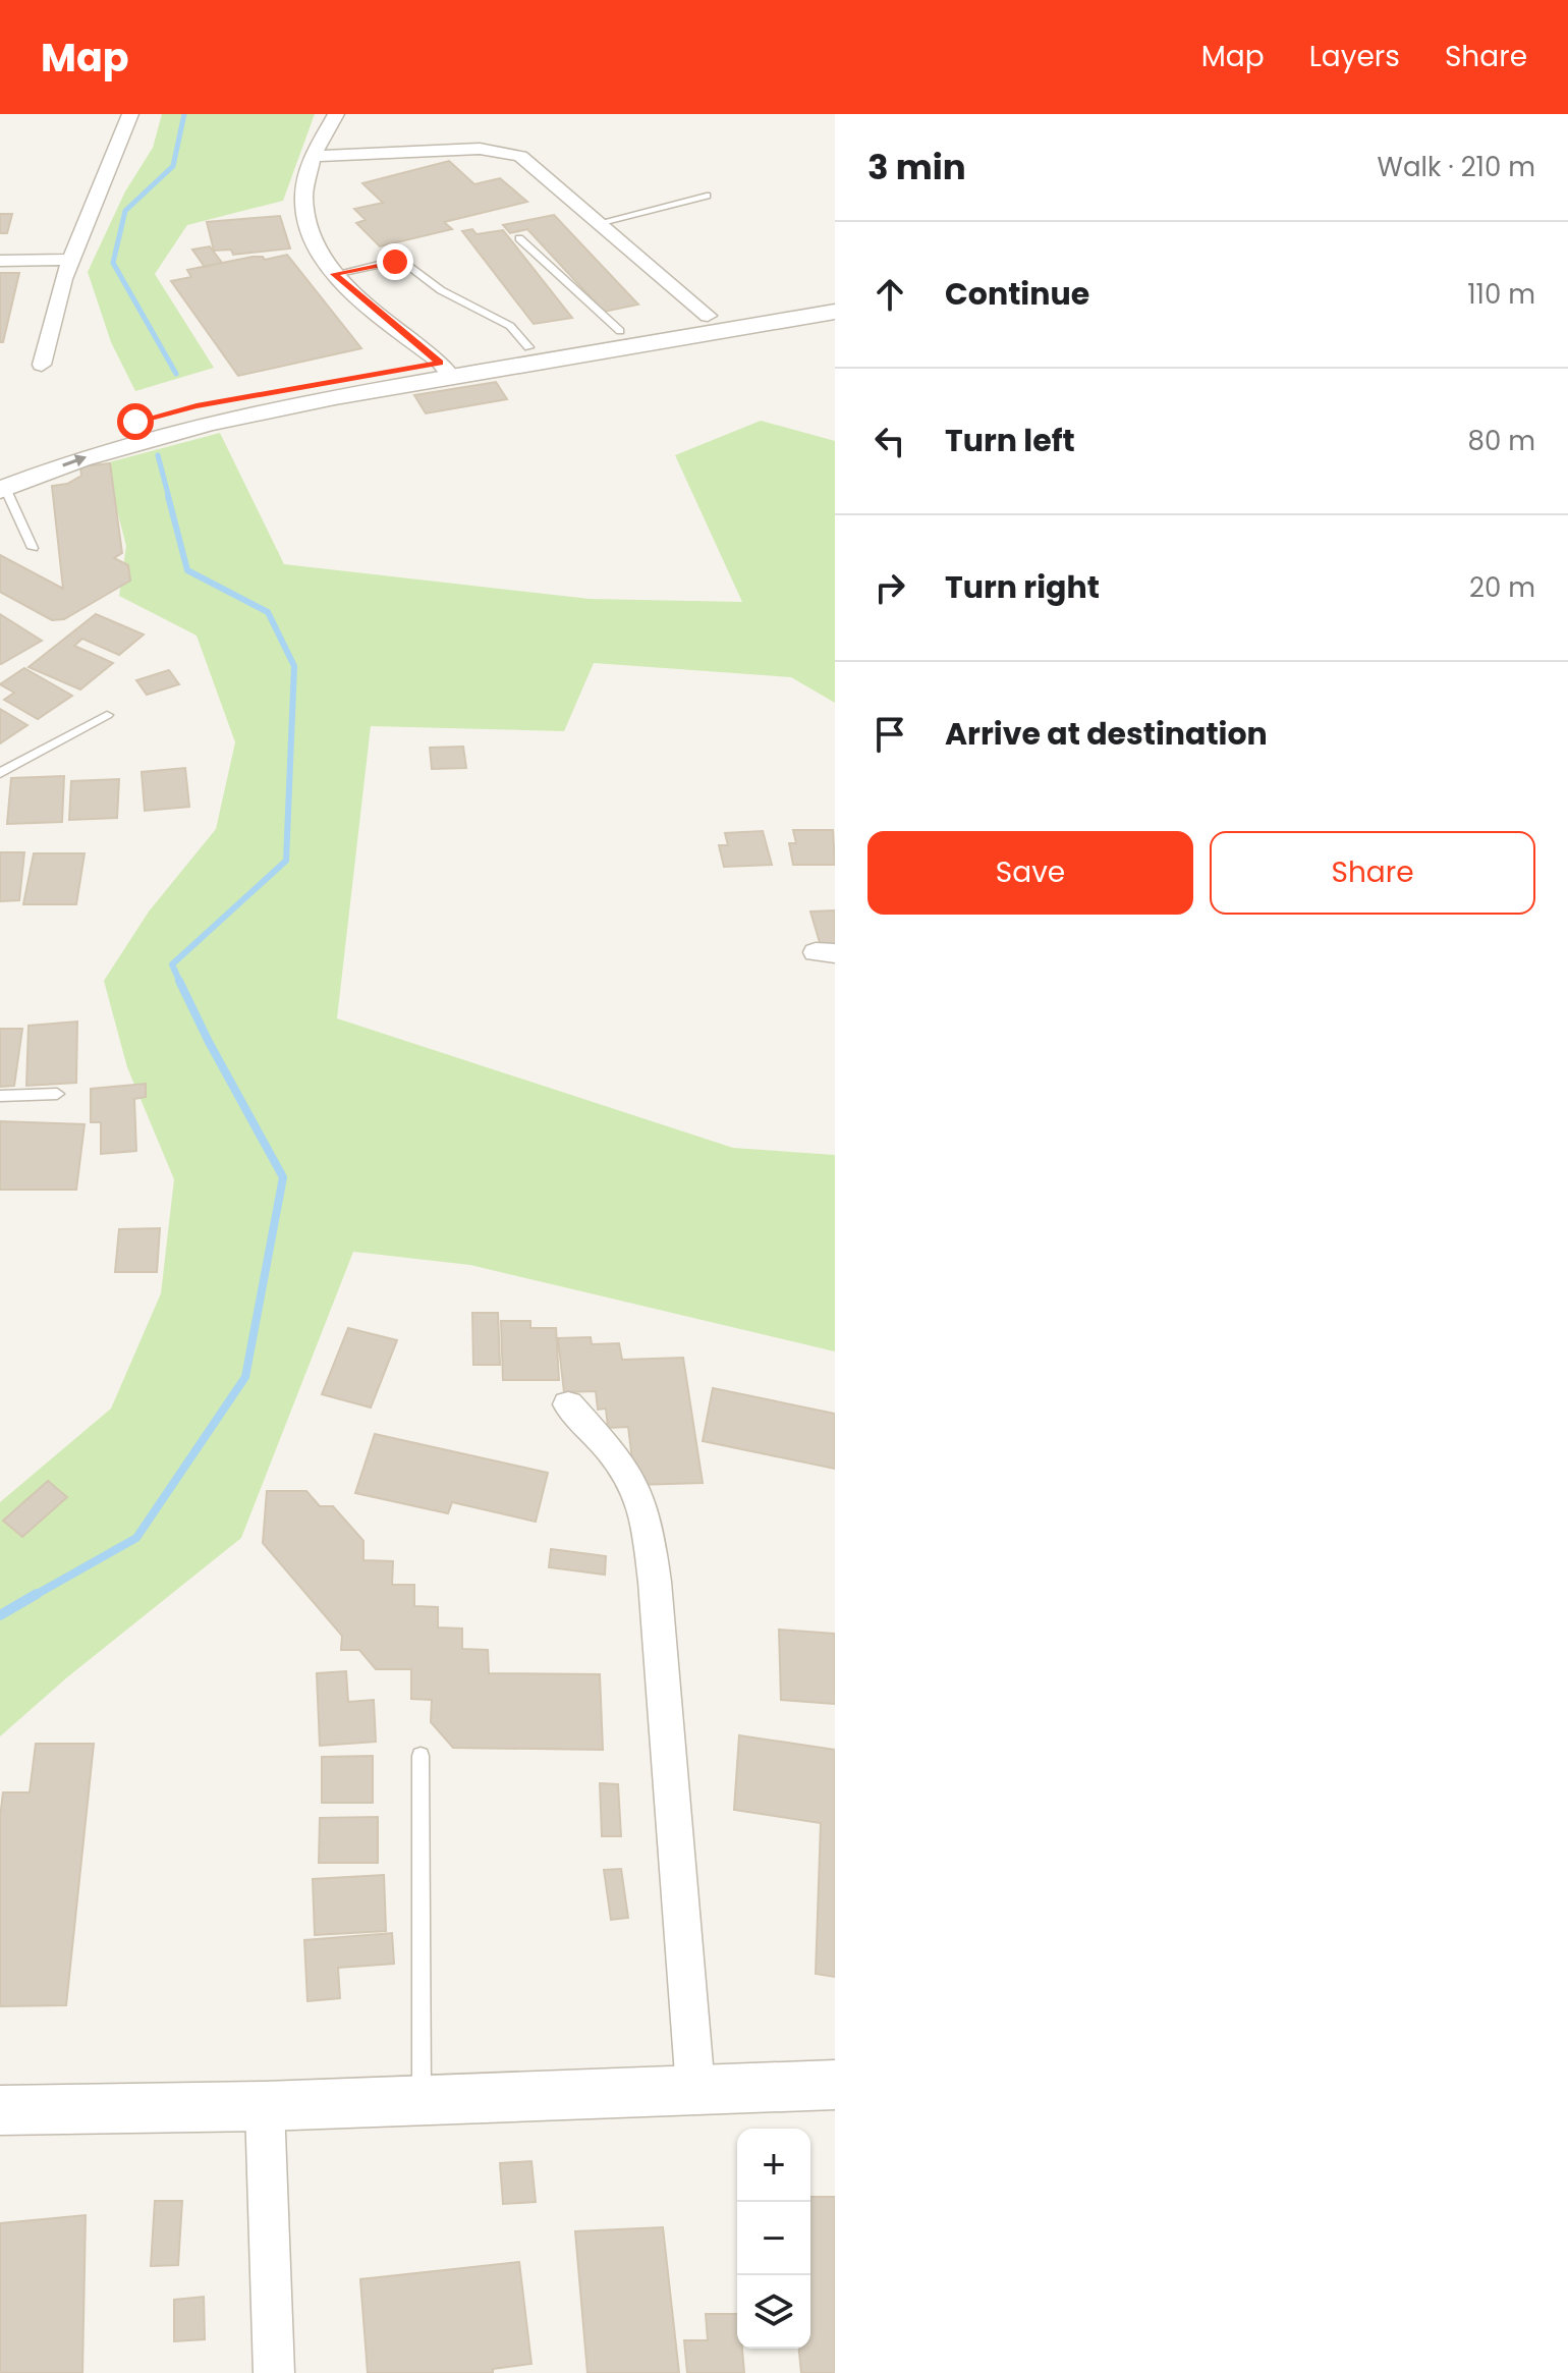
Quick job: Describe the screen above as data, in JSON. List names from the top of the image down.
{
  "page": {
    "header": "Map",
    "nav": ["Map", "Layers", "Share"],
    "heading": ["3 min", "Walk · 210 m"],
    "list": [
      ["Continue", "110 m"],
      ["Turn left", "80 m"],
      ["Turn right", "20 m"],
      "Arrive at destination"
    ],
    "buttons": ["Save", "Share"],
    "map_buttons": ["+", "−"]
  }
}
